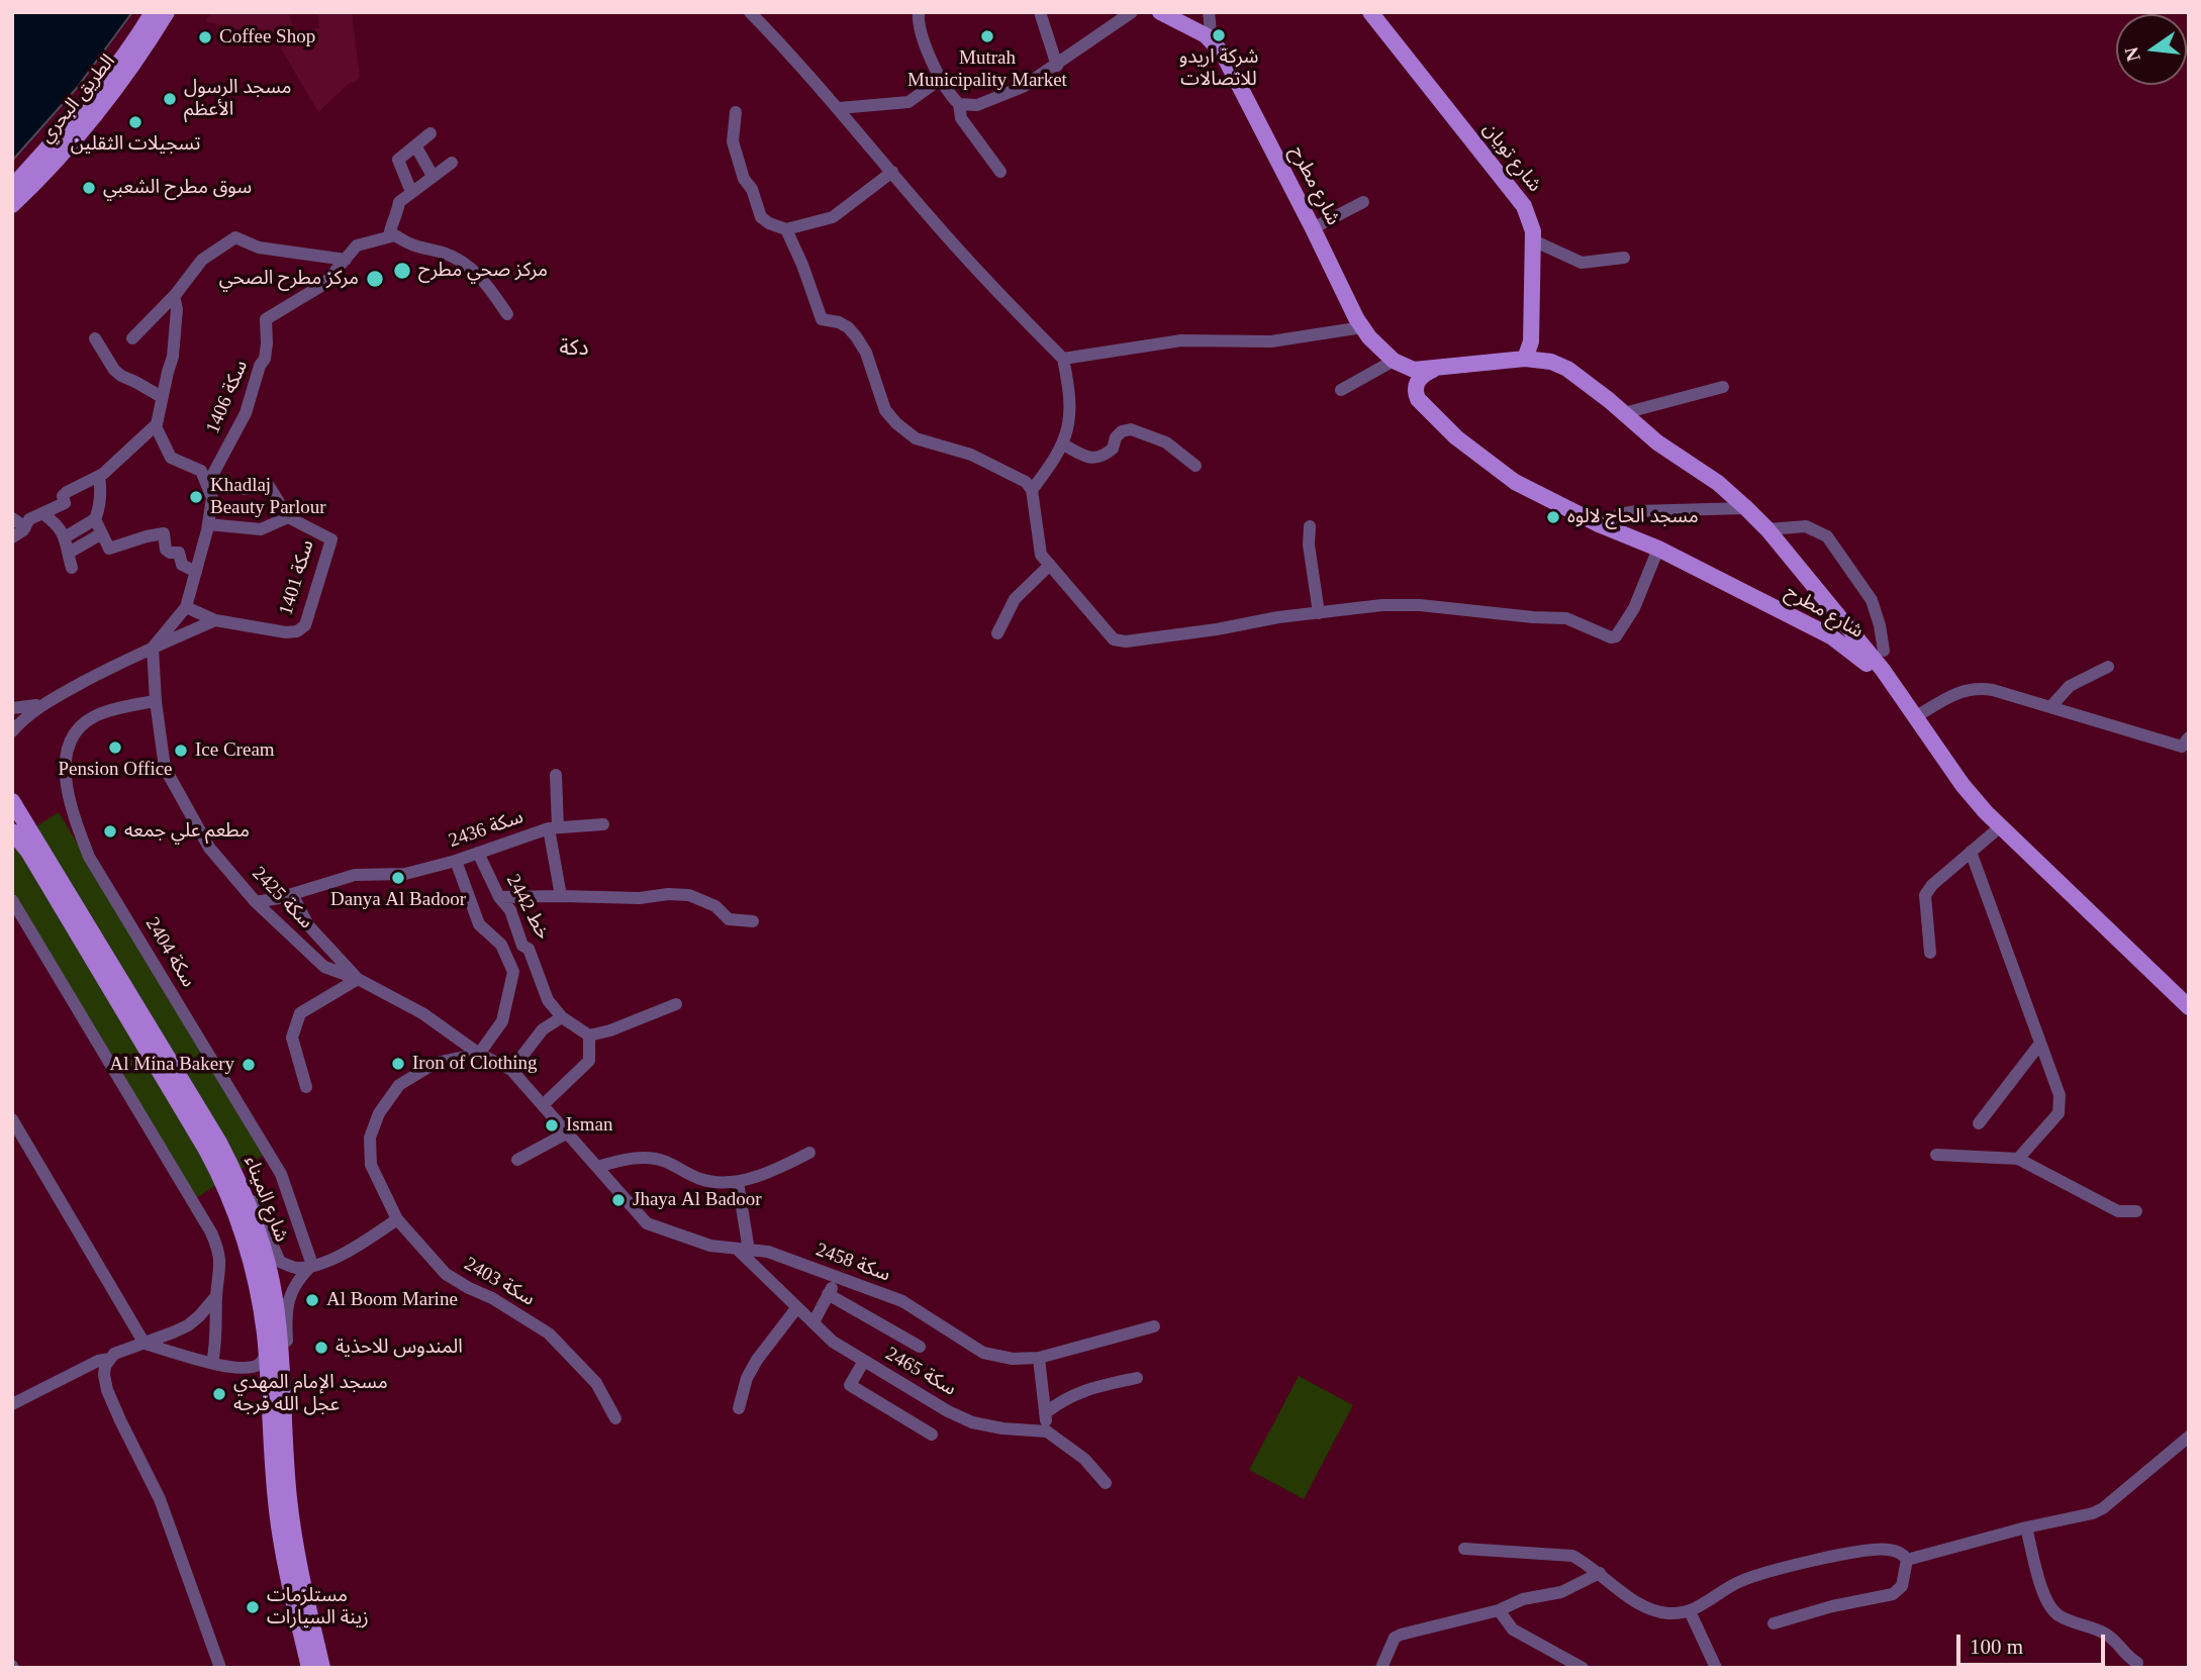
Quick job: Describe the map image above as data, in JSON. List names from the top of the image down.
{
  "streets": {
    "main road": [
      "الطريق البحري",
      "شارع تويان",
      "شارع مطرح",
      "شارع الميناء"
    ],
    "street": [
      "1406 سكة",
      "1401 سكة",
      "سكة 2436",
      "سكة 2425",
      "2442 خط",
      "سكة 2404",
      "سكة 2458",
      "سكة 2403",
      "سكة 2465"
    ]
  },
  "crossings": [
    ["شارع تويان", "شارع مطرح"],
    ["سكة 2436", "سكة 2425"],
    ["سكة 2436", "2442 خط"],
    ["سكة 2425", "سكة 2404"],
    ["سكة 2425", "سكة 2458"],
    ["سكة 2425", "سكة 2403"],
    ["سكة 2458", "سكة 2403"],
    ["سكة 2458", "سكة 2465"]
  ],
  "districts": ["دكة"],
  "places": [
    "شركة اريدو للاتصالات",
    "Mutrah Municipality Market",
    "Coffee Shop",
    "مسجد الرسول الأعظم",
    "تسجيلات الثقلين",
    "سوق مطرح الشعبي",
    "مركز صحي مطرح",
    "مركز مطرح الصحي",
    "Khadlaj Beauty Parlour",
    "مسجد الحاج لالوه",
    "Pension Office",
    "Ice Cream",
    "مطعم علي جمعه",
    "Danya Al Badoor",
    "Iron of Clothing",
    "Al Mina Bakery",
    "Isman",
    "Jhaya Al Badoor",
    "Al Boom Marine",
    "المندوس للاحذية",
    "مسجد الإمام المهدي عجل الله فرجه",
    "مستلزمات زينة السيارات"
  ],
  "scale_bar": "100 m",
  "north": "left"
}
